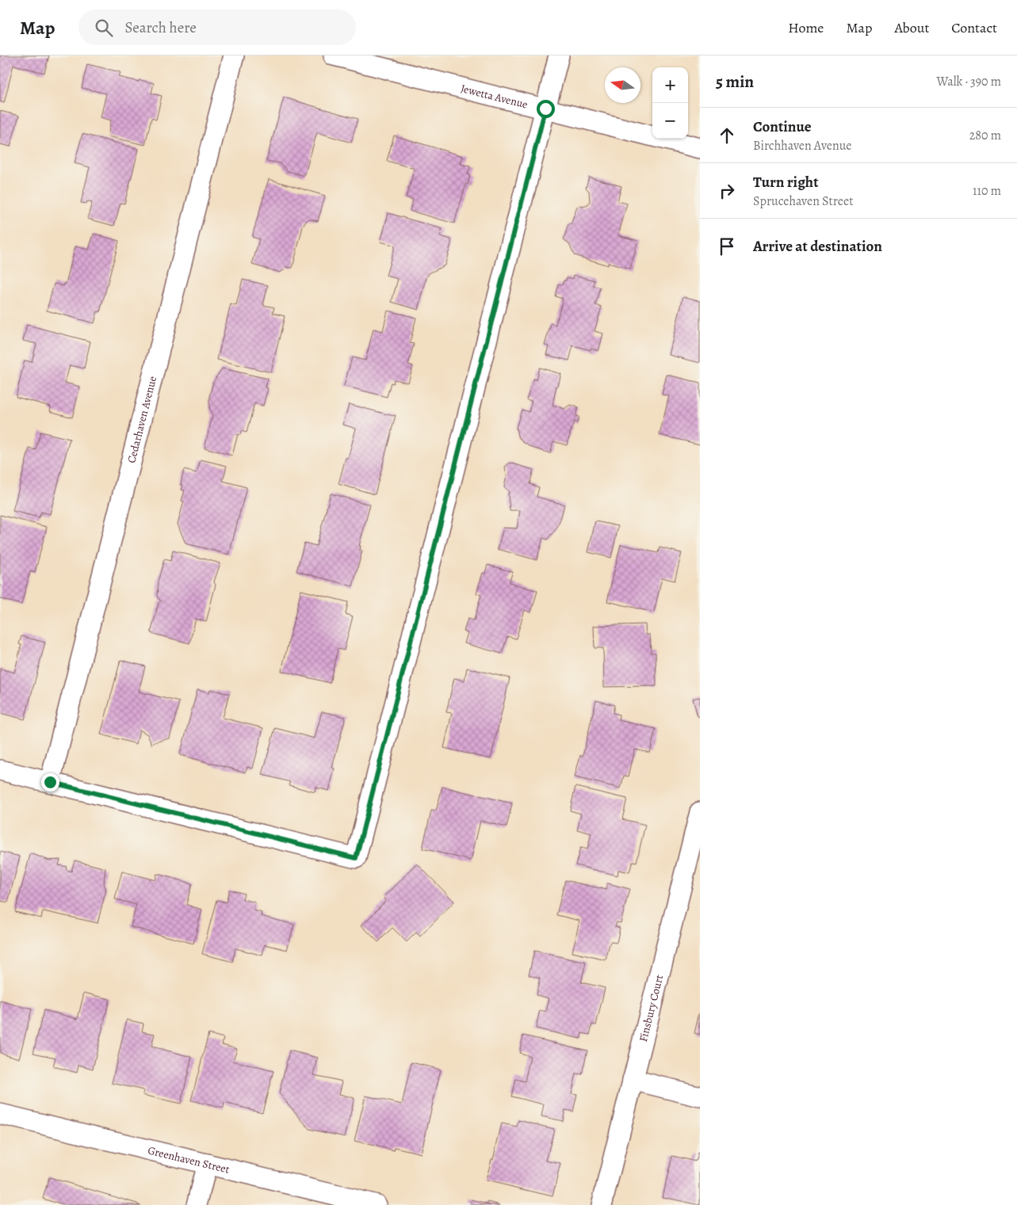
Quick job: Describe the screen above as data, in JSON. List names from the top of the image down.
{
  "streets": {
    "street": [
      "Jewetta Avenue",
      "Cedarhaven Avenue",
      "Finsbury Court",
      "Greenhaven Street"
    ]
  },
  "north": "left",
  "page": {
    "header": "Map",
    "search": "Search here",
    "nav": [
      "Home",
      "Map",
      "About",
      "Contact"
    ],
    "heading": ["5 min", "Walk · 390 m"],
    "map_buttons": ["+", "−"],
    "list": [
      ["Continue", "Birchhaven Avenue", "280 m"],
      ["Turn right", "Sprucehaven Street", "110 m"],
      "Arrive at destination"
    ]
  }
}
